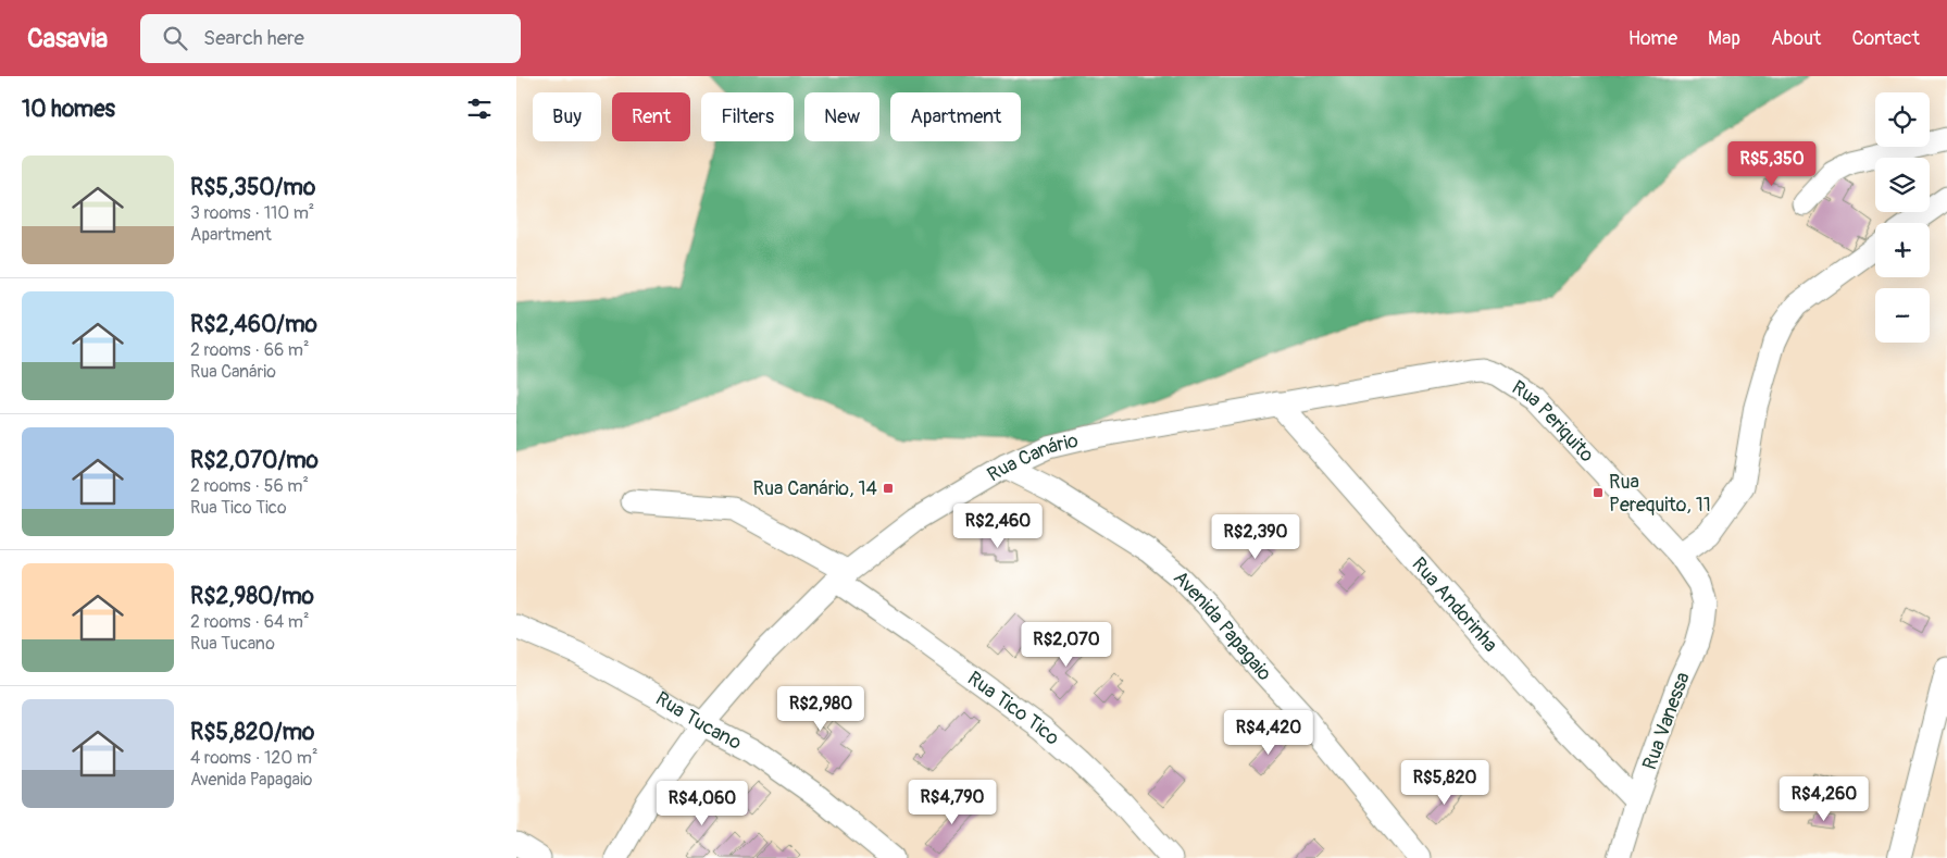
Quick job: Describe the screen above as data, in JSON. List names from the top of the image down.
{
  "streets": {
    "street": [
      "Rua Periquito",
      "Rua Canário",
      "Rua Andorinha",
      "Avenida Papagaio",
      "Rua Tico Tico",
      "Rua Tucano",
      "Rua Vanessa"
    ]
  },
  "crossings": [
    ["Rua Periquito", "Rua Canário"],
    ["Rua Periquito", "Rua Vanessa"],
    ["Rua Canário", "Rua Andorinha"],
    ["Rua Canário", "Avenida Papagaio"],
    ["Rua Canário", "Rua Tico Tico"],
    ["Rua Canário", "Rua Tucano"],
    ["Rua Andorinha", "Rua Vanessa"]
  ],
  "places": {
    "transit": ["Rua Canário, 14", "Rua Perequito, 11"]
  },
  "page": {
    "header": "Casavia",
    "search": "Search here",
    "nav": [
      "Home",
      "Map",
      "About",
      "Contact"
    ],
    "heading": "10 homes",
    "map_buttons": ["+", "−"],
    "chip": [
      "Buy",
      "Rent",
      "Filters",
      "New",
      "Apartment"
    ],
    "list": [
      {
        "name": "R$5,350/mo",
        "note": "3 rooms · 110 m² · Apartment"
      },
      {
        "name": "R$2,460/mo",
        "note": "2 rooms · 66 m² · Rua Canário"
      },
      {
        "name": "R$2,070/mo",
        "note": "2 rooms · 56 m² · Rua Tico Tico"
      },
      {
        "name": "R$2,980/mo",
        "note": "2 rooms · 64 m² · Rua Tucano"
      },
      {
        "name": "R$5,820/mo",
        "note": "4 rooms · 120 m² · Avenida Papagaio"
      }
    ],
    "price": [
      "R$5,350",
      "R$2,460",
      "R$2,390",
      "R$2,070",
      "R$2,980",
      "R$4,420",
      "R$5,820",
      "R$4,260",
      "R$4,790",
      "R$4,060"
    ]
  }
}
